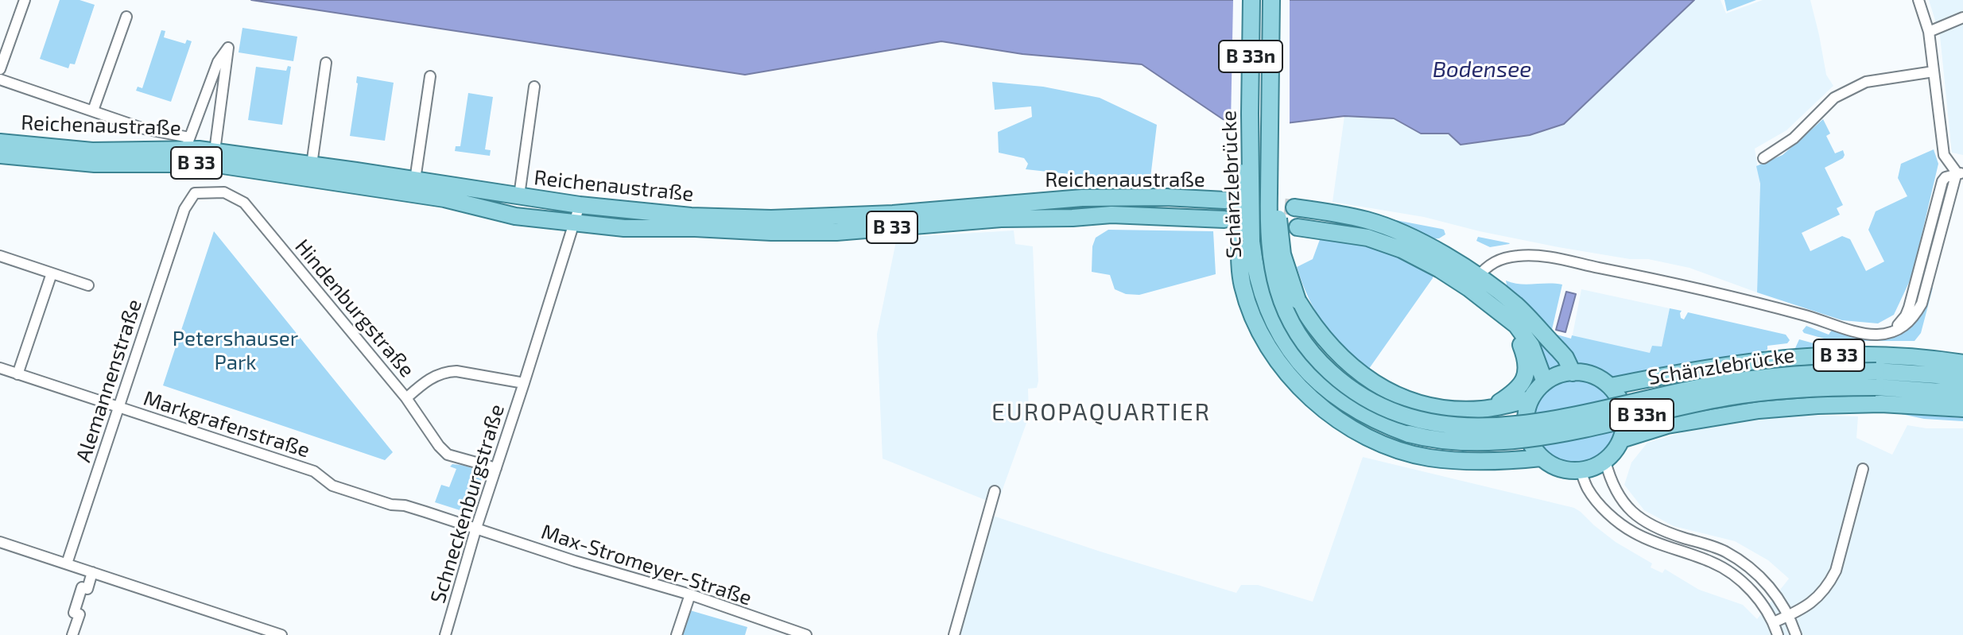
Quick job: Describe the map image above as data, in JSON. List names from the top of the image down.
{
  "streets": {
    "main road": [
      "B 33n",
      "Reichenaustraße",
      "B 33",
      "Schänzlebrücke"
    ],
    "street": [
      "Hindenburgstraße",
      "Alemannenstraße",
      "Markgrafenstraße",
      "Schneckenburgstraße",
      "Max-Stromeyer-Straße"
    ]
  },
  "crossings": [
    ["B 33n", "B 33"],
    ["B 33n", "Schänzlebrücke"],
    ["Reichenaustraße", "Schneckenburgstraße"],
    ["Hindenburgstraße", "Alemannenstraße"],
    ["Hindenburgstraße", "Schneckenburgstraße"],
    ["Alemannenstraße", "Markgrafenstraße"],
    ["Markgrafenstraße", "Schneckenburgstraße"],
    ["Markgrafenstraße", "Max-Stromeyer-Straße"],
    ["Schneckenburgstraße", "Max-Stromeyer-Straße"]
  ],
  "districts": ["EUROPAQUARTIER"],
  "water": ["Bodensee"],
  "parks": ["Petershauser Park"]
}
